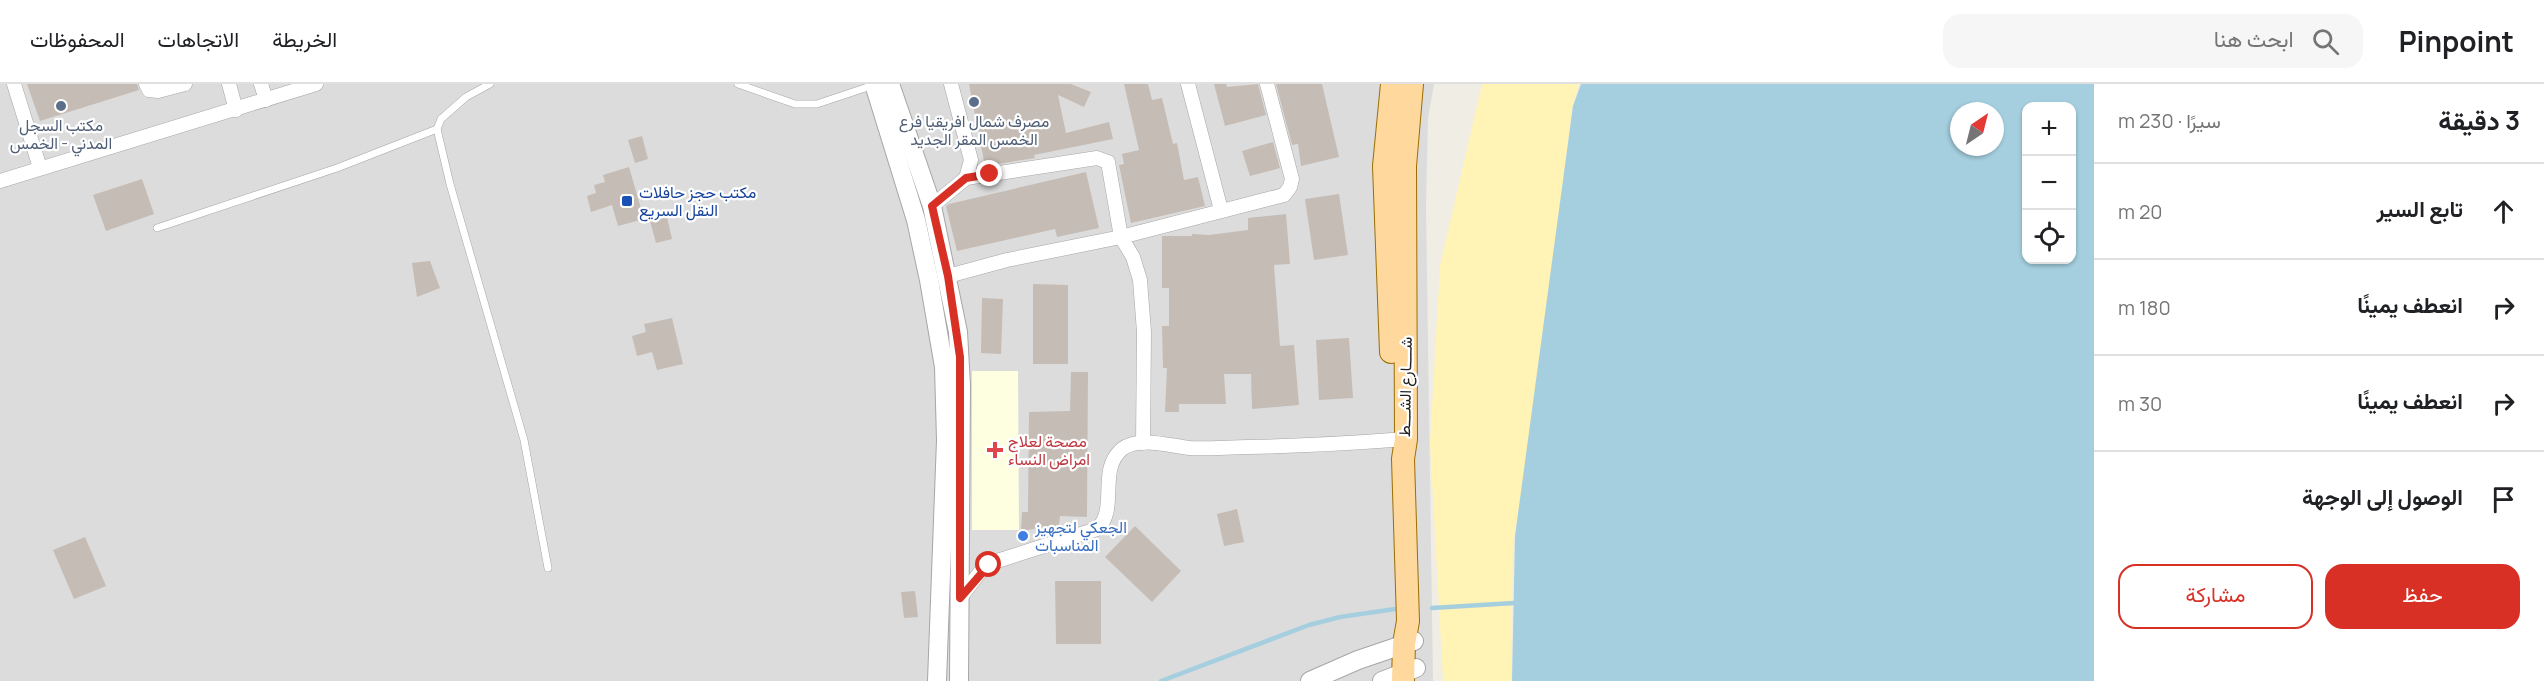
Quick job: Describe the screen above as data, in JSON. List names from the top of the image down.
{
  "streets": {
    "main road": ["شــــارع الشـــط"]
  },
  "places": {
    "other": ["مصرف شمال افريقيا فرع الخمس المقر الجديد", "مكتب السجل المدني - الخمس", "الجعكي لتجهيز المناسبات"],
    "transit": ["مكتب حجز حافلات النقل السريع"],
    "health": ["مصحة لعلاج امراض النساء"]
  },
  "north": "top right",
  "page": {
    "header": "Pinpoint",
    "search": "ابحث هنا",
    "nav": ["الخريطة", "الاتجاهات", "المحفوظات"],
    "heading": ["3 دقيقة", "سيرًا · 230 m"],
    "map_buttons": ["+", "−"],
    "list": [
      ["تابع السير", "20 m"],
      ["انعطف يمينًا", "180 m"],
      ["انعطف يمينًا", "30 m"],
      "الوصول إلى الوجهة"
    ],
    "buttons": ["حفظ", "مشاركة"]
  }
}
